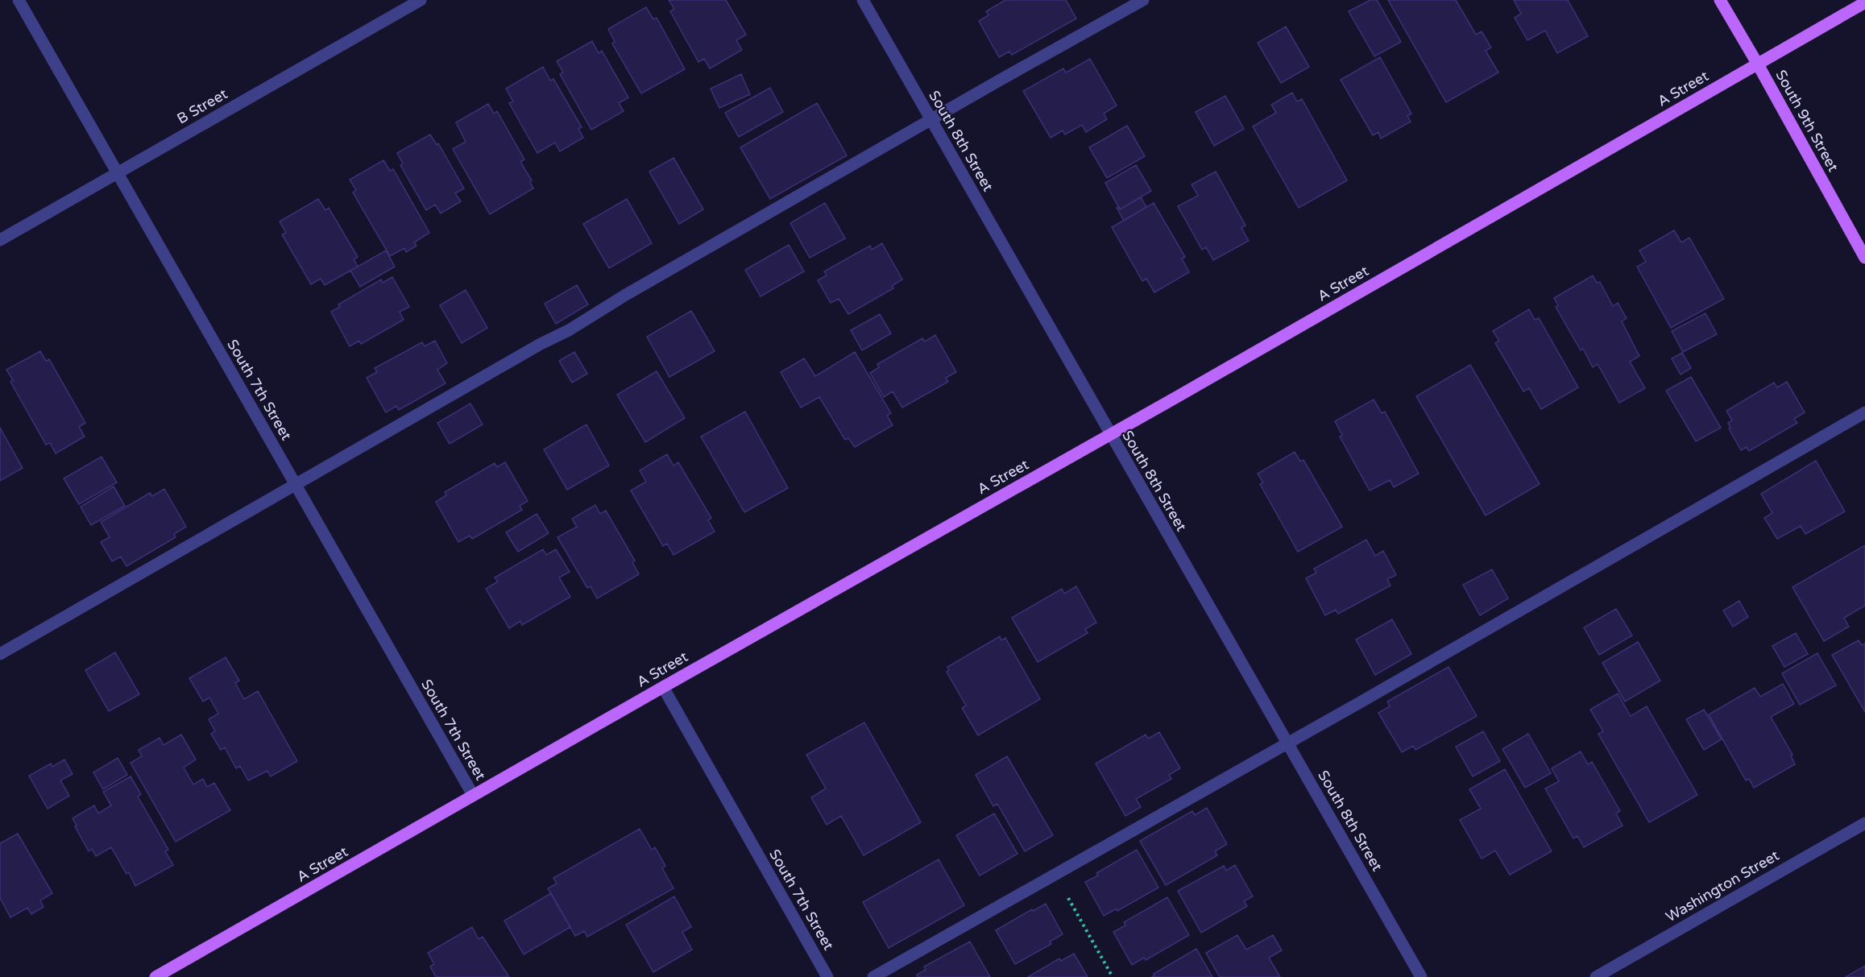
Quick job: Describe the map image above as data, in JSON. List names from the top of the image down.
{
  "streets": {
    "main road": ["A Street", "South 9th Street"],
    "street": [
      "B Street",
      "South 8th Street",
      "South 7th Street",
      "Washington Street"
    ]
  },
  "crossings": [
    ["A Street", "South 9th Street"],
    ["A Street", "South 8th Street"],
    ["A Street", "South 7th Street"],
    ["B Street", "South 7th Street"]
  ]
}
